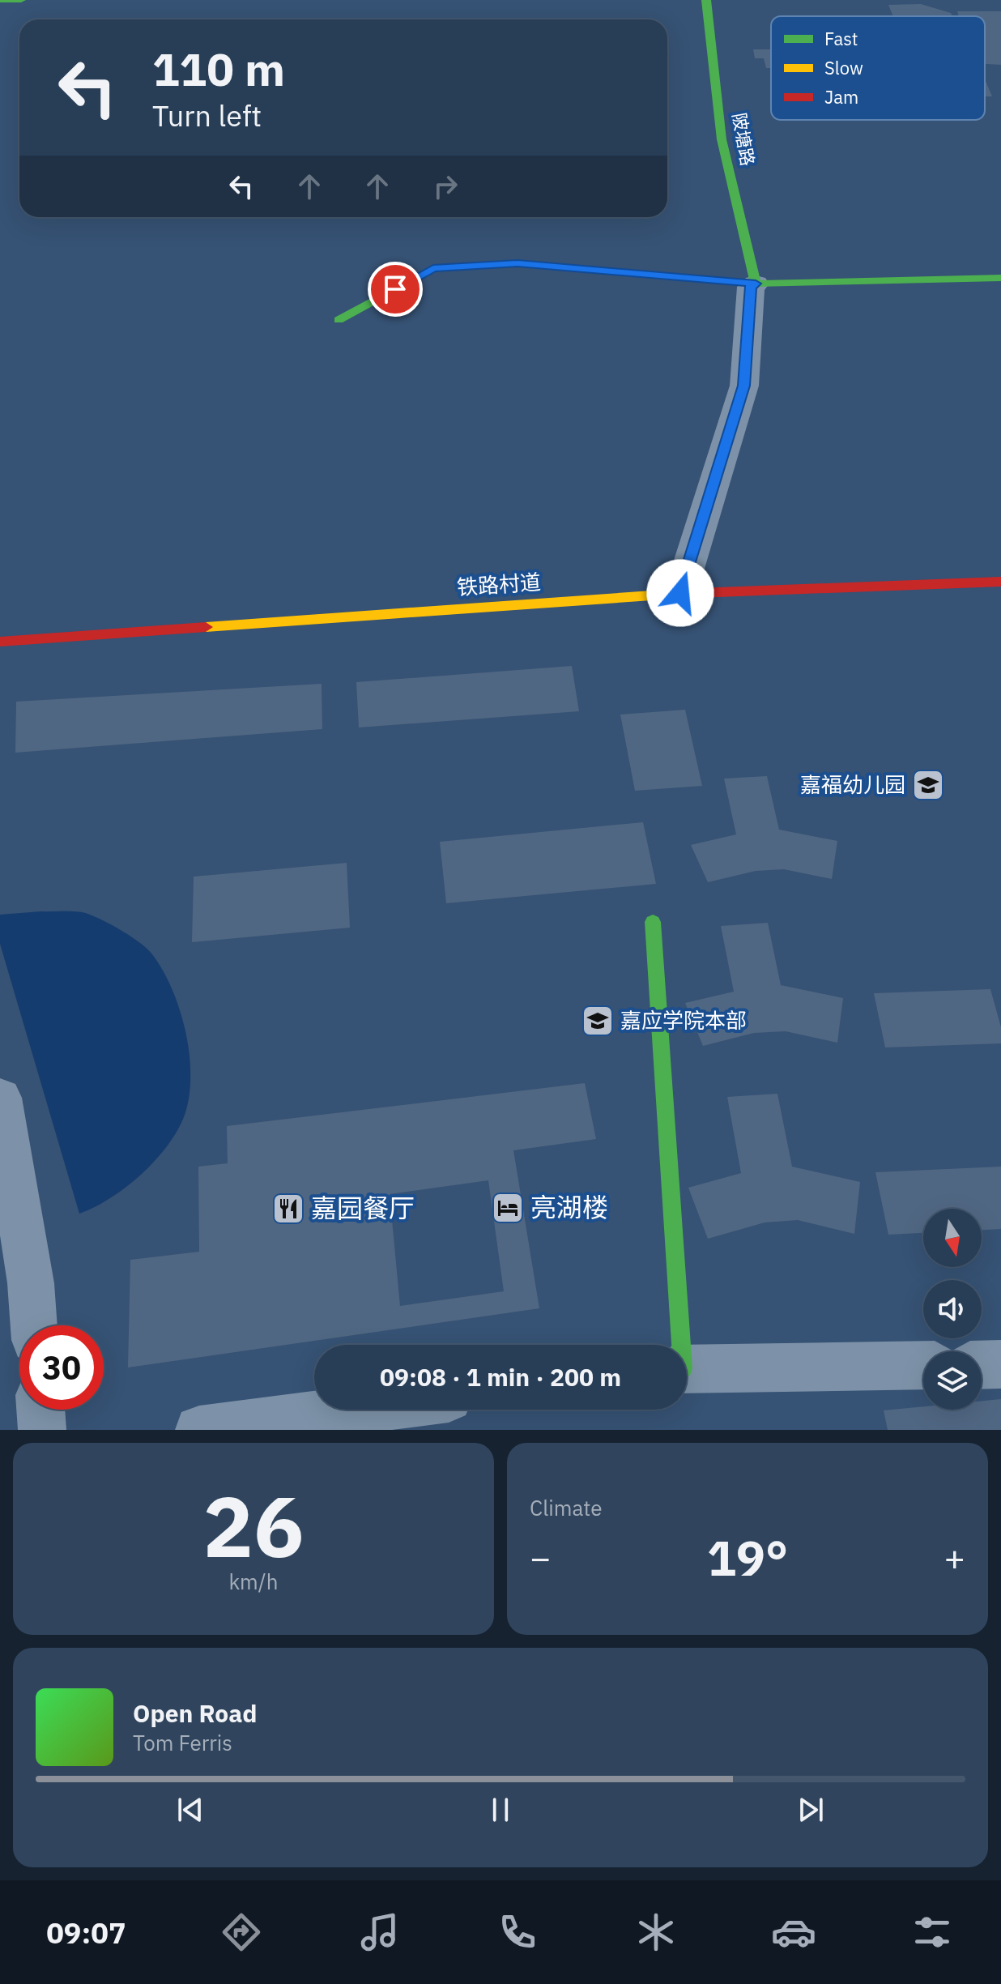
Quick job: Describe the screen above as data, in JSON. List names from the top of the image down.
{
  "streets": {
    "street": ["陂塘路", "铁路村道"]
  },
  "places": {
    "school or university": ["嘉福幼儿园", "嘉应学院本部"],
    "hotel": ["亮湖楼"],
    "restaurant": ["嘉园餐厅"]
  },
  "legend": ["Fast", "Slow", "Jam"],
  "north": "bottom",
  "page": {
    "turn": ["110 m", "Turn left"],
    "limit": "30",
    "trip": "09:08 · 1 min · 200 m",
    "tile": [
      ["26", "km/h"],
      "Climate"
    ],
    "heat": ["−", "19°", "+"],
    "song": ["Open Road", "Tom Ferris"],
    "tabs": "09:07"
  }
}
